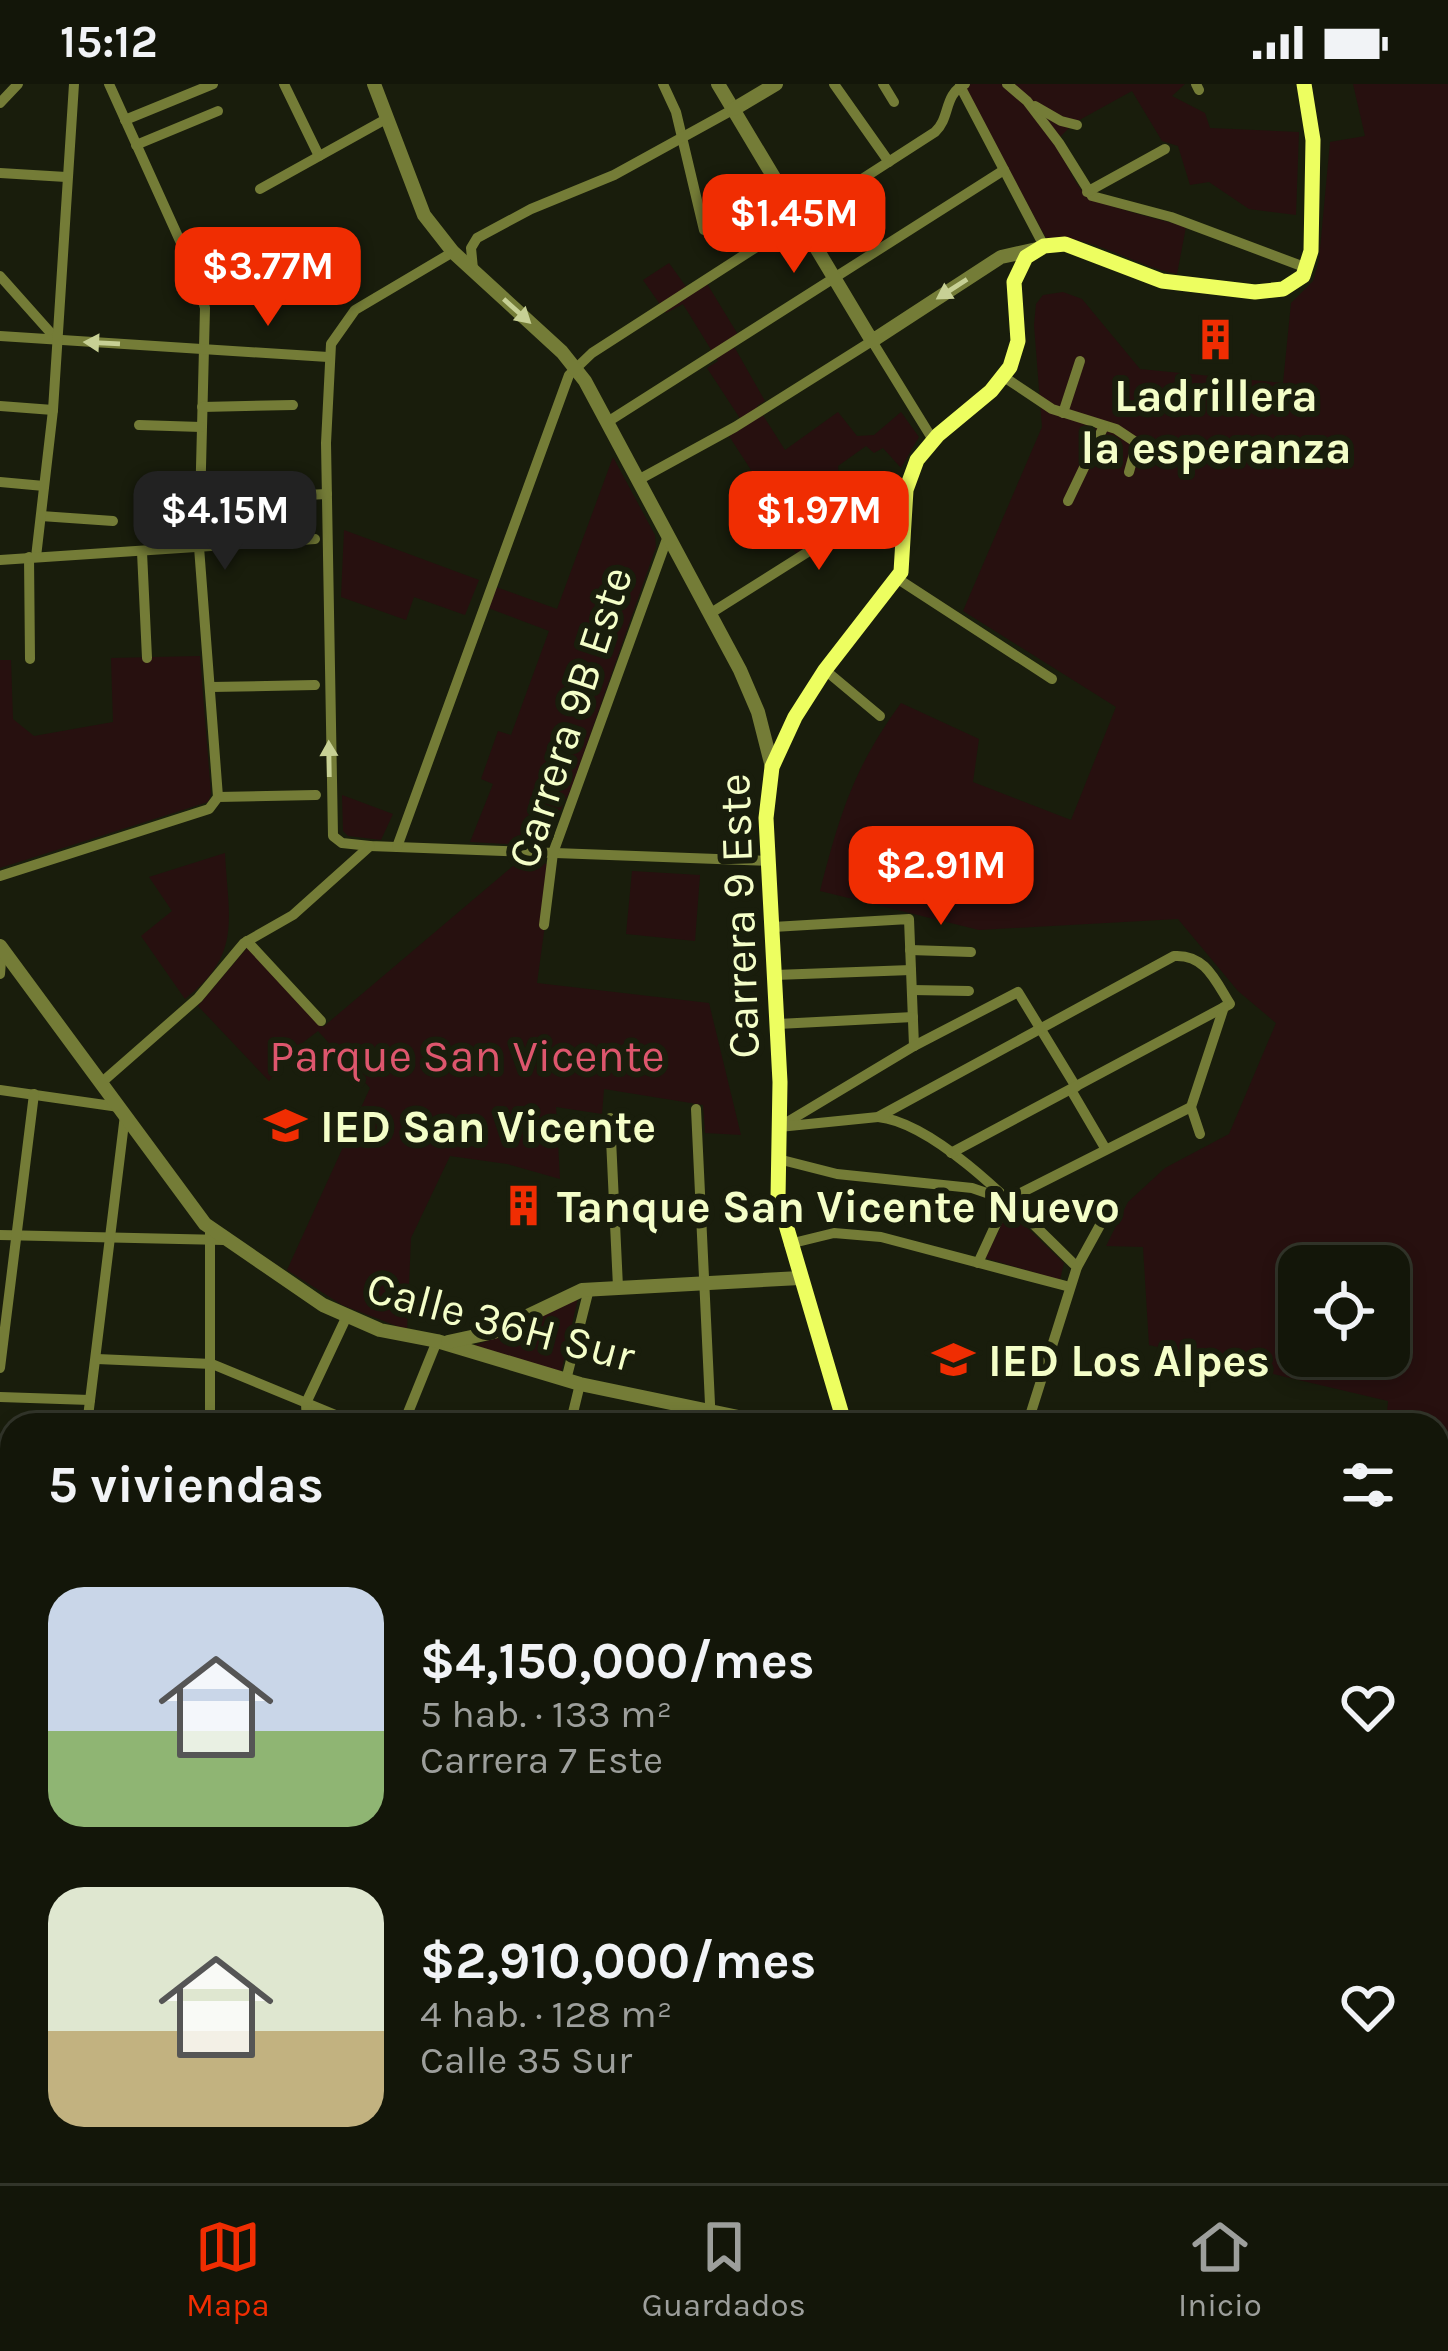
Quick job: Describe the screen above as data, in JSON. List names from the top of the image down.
{
  "streets": {
    "main road": ["Carrera 9 Este"],
    "street": ["Carrera 9B Este", "Calle 36H Sur"]
  },
  "crossings": [
    ["Carrera 9B Este", "Carrera 9 Este"]
  ],
  "parks": ["Parque San Vicente"],
  "places": {
    "building": ["Ladrillera la esperanza", "Tanque San Vicente Nuevo"],
    "school or university": ["IED San Vicente", "IED Los Alpes"]
  },
  "page": {
    "status": "15:12",
    "price": [
      "$1.45M",
      "$3.77M",
      "$4.15M",
      "$1.97M",
      "$2.91M"
    ],
    "heading": "5 viviendas",
    "list": [
      {
        "name": "$4,150,000/mes",
        "note": "5 hab. · 133 m² · Carrera 7 Este"
      },
      {
        "name": "$2,910,000/mes",
        "note": "4 hab. · 128 m² · Calle 35 Sur"
      }
    ],
    "tabs": ["Mapa", "Guardados", "Inicio"]
  }
}
